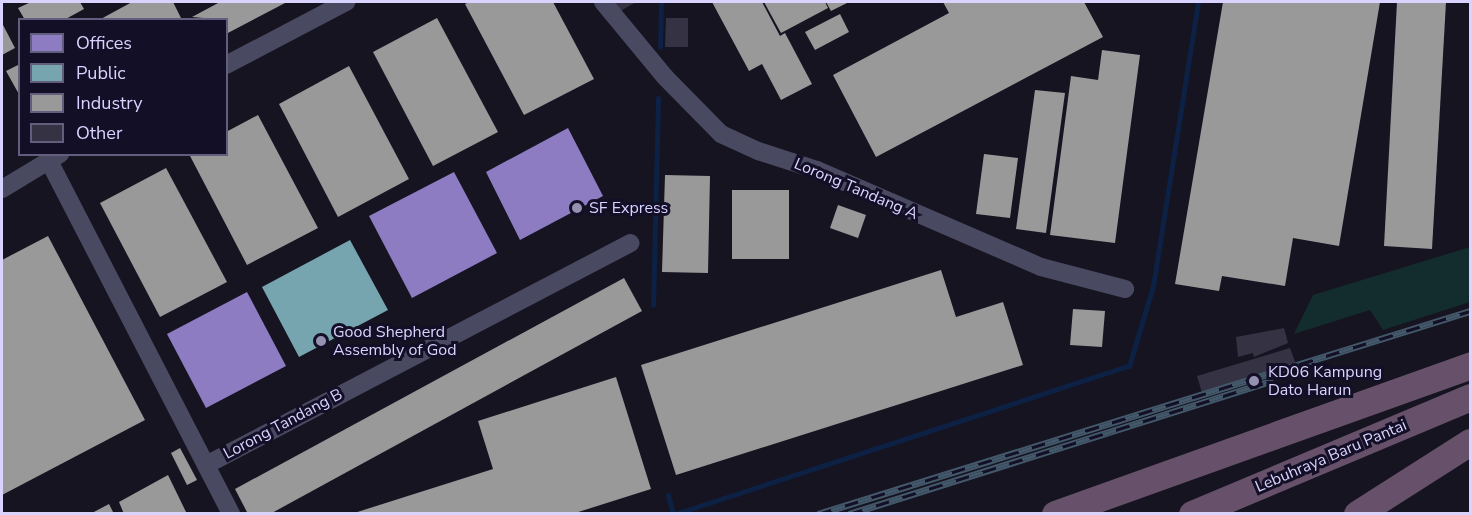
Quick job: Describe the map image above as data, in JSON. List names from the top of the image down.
{
  "streets": {
    "highway": ["Lebuhraya Baru Pantai"],
    "street": ["Lorong Tandang A", "Lorong Tandang B"]
  },
  "places": ["SF Express", "Good Shepherd Assembly of God", "KD06 Kampung Dato Harun"],
  "legend": [
    "Offices",
    "Public",
    "Industry",
    "Other"
  ]
}
